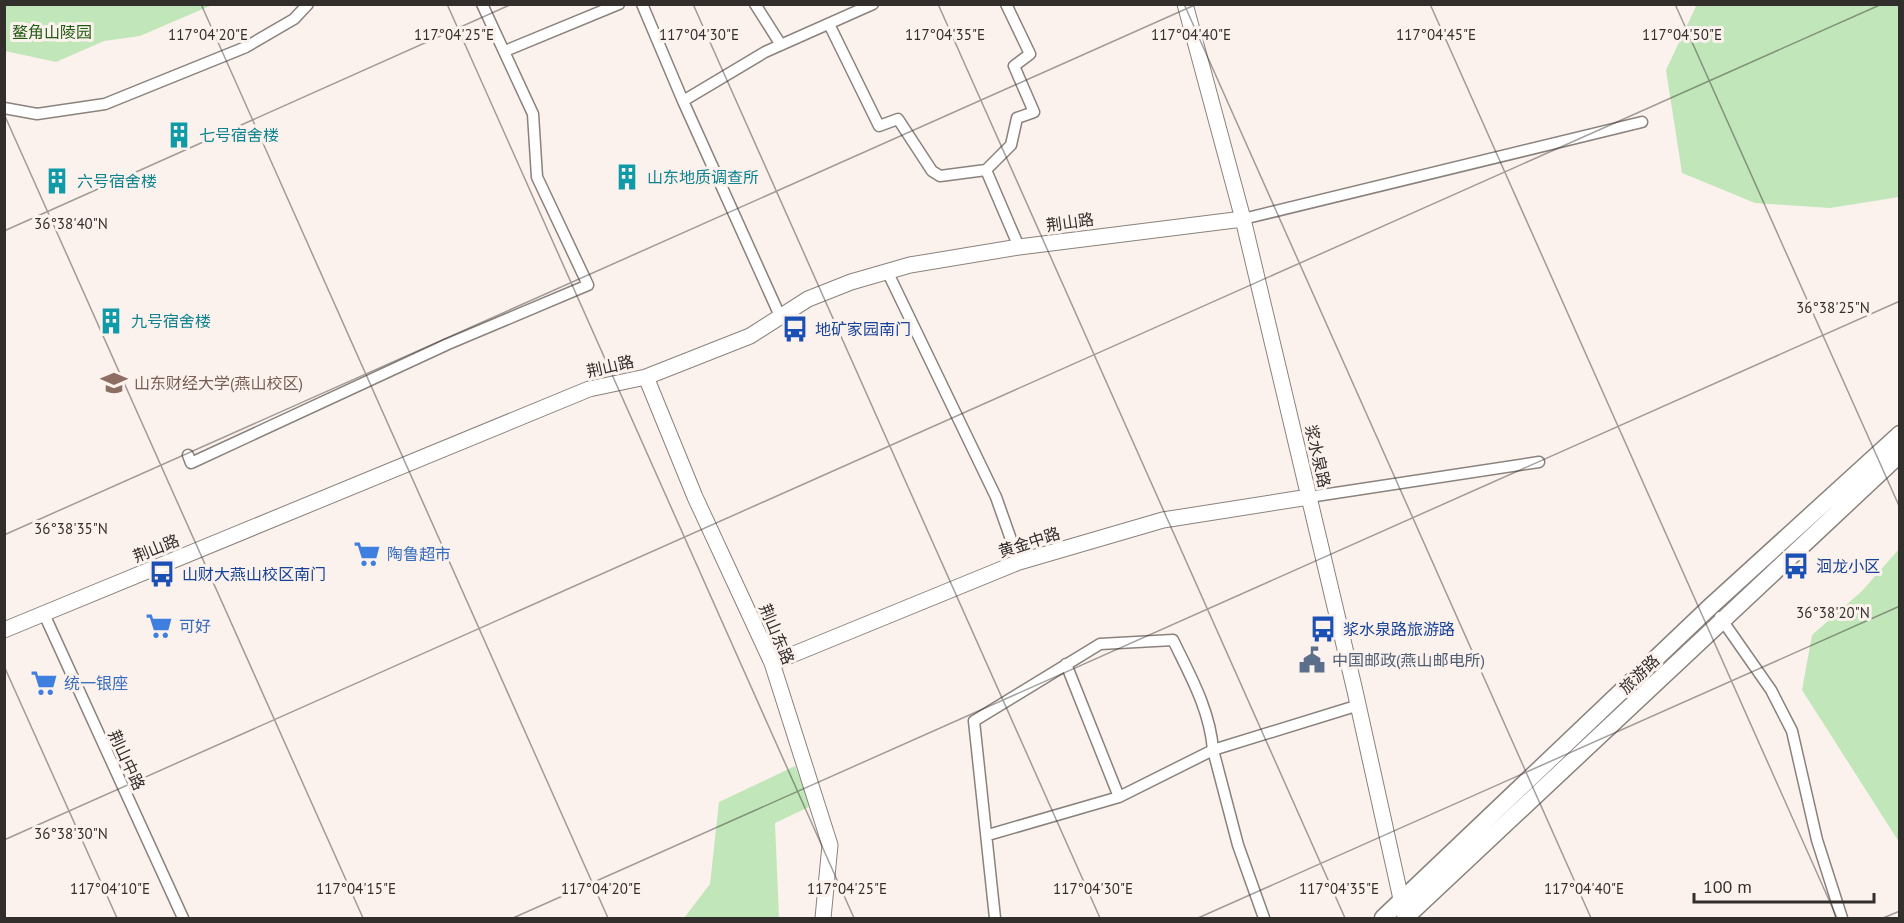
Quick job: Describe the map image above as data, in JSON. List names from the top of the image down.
{
  "streets": {
    "main road": [
      "荆山路",
      "浆水泉路",
      "黄金中路",
      "荆山东路",
      "旅游路"
    ],
    "street": ["荆山中路"]
  },
  "crossings": [
    ["荆山路", "浆水泉路"],
    ["荆山路", "荆山东路"],
    ["荆山路", "荆山中路"],
    ["浆水泉路", "黄金中路"],
    ["浆水泉路", "旅游路"],
    ["黄金中路", "荆山东路"]
  ],
  "parks": ["鳌角山陵园"],
  "places": {
    "building": [
      "七号宿舍楼",
      "山东地质调查所",
      "六号宿舍楼",
      "九号宿舍楼"
    ],
    "bus stop": [
      "地矿家园南门",
      "洄龙小区",
      "山财大燕山校区南门",
      "浆水泉路旅游路"
    ],
    "school or university": ["山东财经大学(燕山校区)"],
    "supermarket": ["陶鲁超市", "可好", "统一银座"],
    "public building": ["中国邮政(燕山邮电所)"]
  },
  "scale_bar": "100 m",
  "coordinates": [
    "117°04'20\"E",
    "117°04'30\"E",
    "117°04'25\"E",
    "117°04'35\"E",
    "117°04'40\"E",
    "117°04'45\"E",
    "117°04'50\"E",
    "36°38'40\"N",
    "36°38'25\"N",
    "36°38'35\"N",
    "36°38'20\"N",
    "36°38'30\"N",
    "117°04'10\"E",
    "117°04'15\"E"
  ]
}
